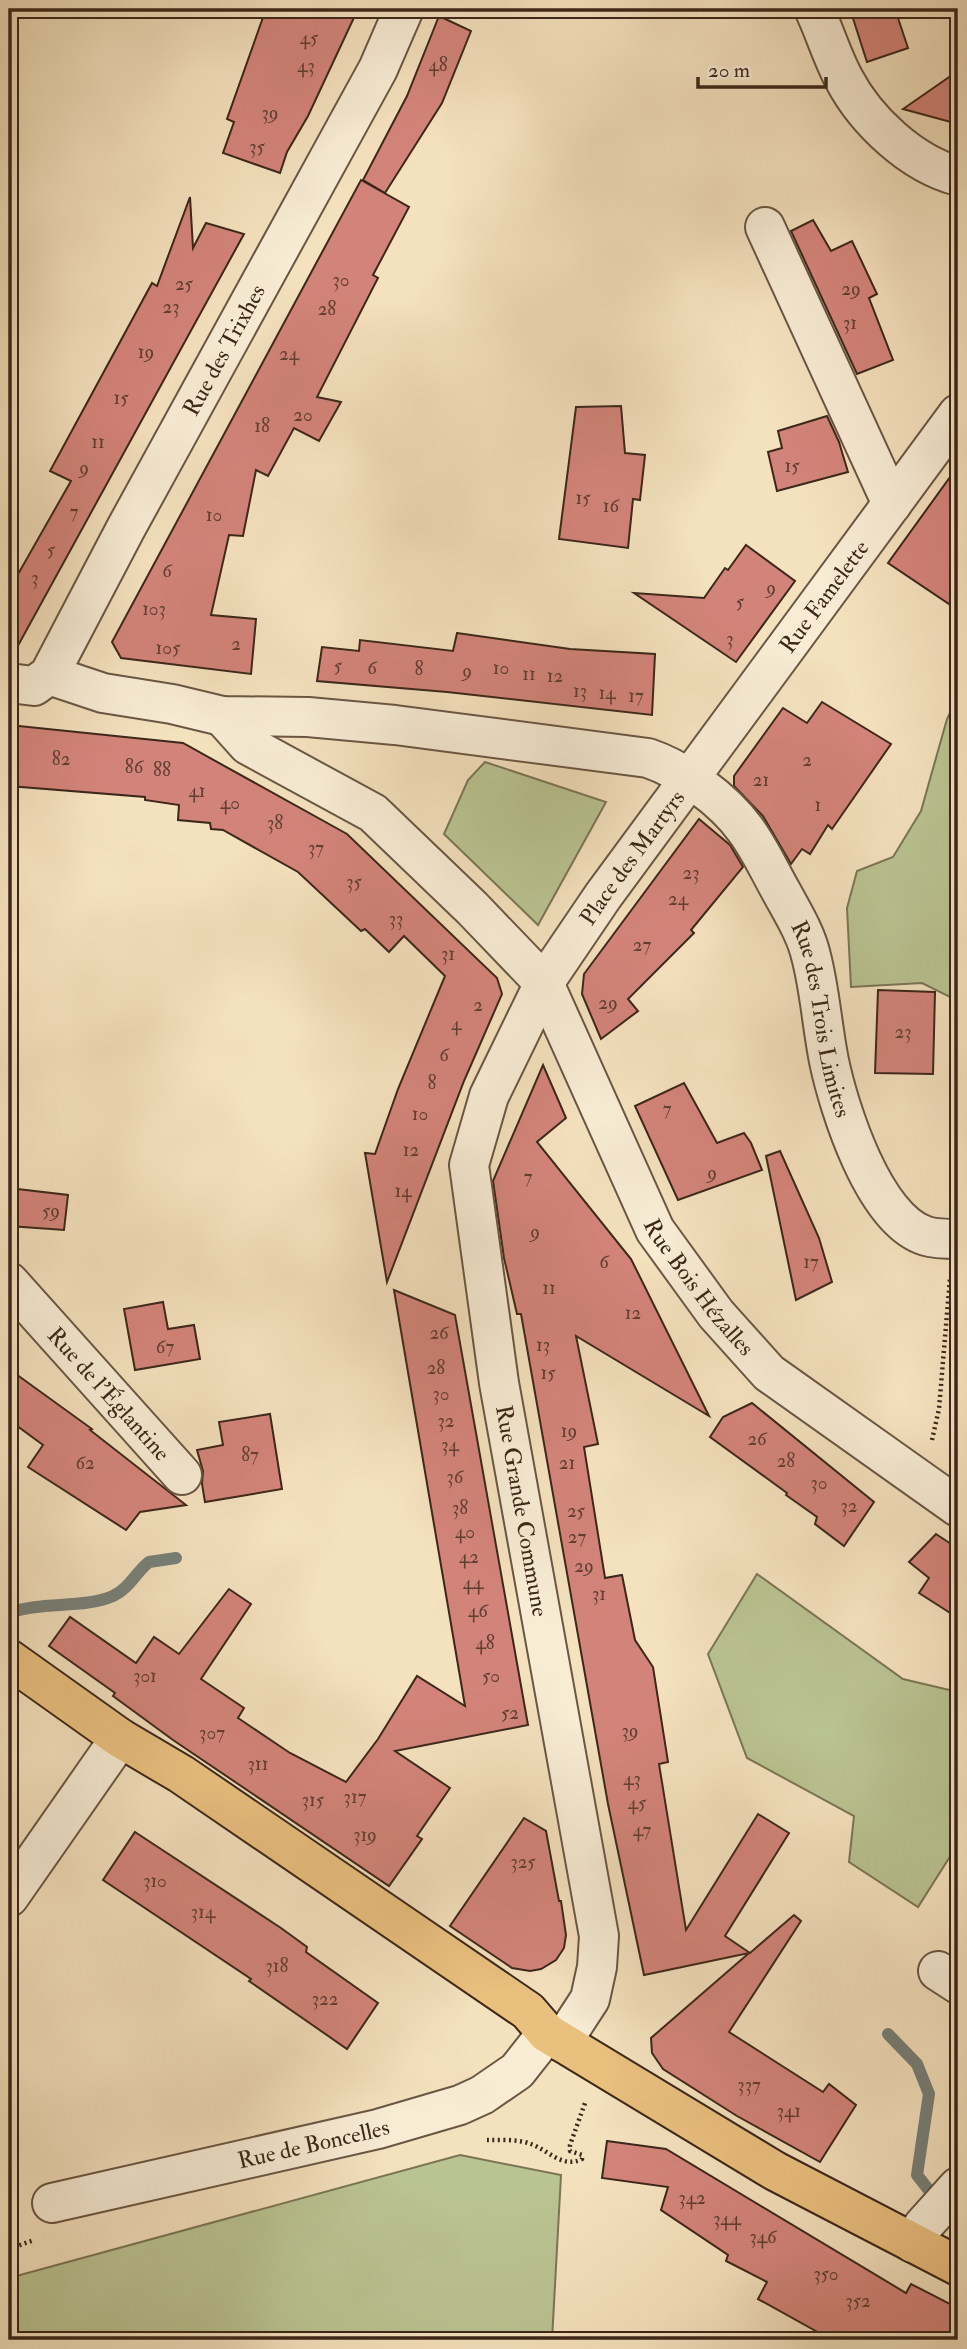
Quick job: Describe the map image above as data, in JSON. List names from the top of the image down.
{
  "streets": {
    "street": [
      "Rue des Trixhes",
      "Rue Famelette",
      "Place des Martyrs",
      "Rue des Trois Limites",
      "Rue Bois Hézalles",
      "Rue de l'Églantine",
      "Rue Grande Commune",
      "Rue de Boncelles"
    ]
  },
  "crossings": [
    ["Rue des Trixhes", "Place des Martyrs"],
    ["Rue Famelette", "Place des Martyrs"],
    ["Rue Famelette", "Rue des Trois Limites"],
    ["Place des Martyrs", "Rue des Trois Limites"],
    ["Place des Martyrs", "Rue Bois Hézalles"],
    ["Place des Martyrs", "Rue Grande Commune"],
    ["Rue Bois Hézalles", "Rue Grande Commune"],
    ["Rue Grande Commune", "Rue de Boncelles"]
  ],
  "house_numbers": [
    "45",
    "48",
    "43",
    "39",
    "35",
    "30",
    "25",
    "29",
    "23",
    "28",
    "31",
    "19",
    "24",
    "15",
    "20",
    "18",
    "11",
    "15",
    "9",
    "15",
    "16",
    "7",
    "10",
    "5",
    "6",
    "3",
    "9",
    "5",
    "103",
    "3",
    "2",
    "105",
    "5",
    "6",
    "10",
    "8",
    "9",
    "11",
    "12",
    "13",
    "14",
    "17",
    "82",
    "2",
    "86",
    "88",
    "21",
    "41",
    "40",
    "1",
    "38",
    "37",
    "23",
    "35",
    "24",
    "33",
    "27",
    "31",
    "29",
    "2",
    "4",
    "23",
    "6",
    "8",
    "7",
    "10",
    "12",
    "9",
    "7",
    "14",
    "59",
    "9",
    "6",
    "17",
    "11",
    "12",
    "26",
    "13",
    "67",
    "28",
    "15",
    "30",
    "32",
    "19",
    "26",
    "34",
    "87",
    "28",
    "62",
    "21",
    "36",
    "30",
    "32",
    "38",
    "25",
    "40",
    "27",
    "42",
    "29",
    "44",
    "31",
    "46",
    "48",
    "301",
    "50",
    "52",
    "39",
    "307",
    "311",
    "43",
    "317",
    "315",
    "45",
    "47",
    "319",
    "325",
    "310",
    "314",
    "318",
    "322",
    "337",
    "341",
    "342",
    "344",
    "346",
    "350",
    "352"
  ],
  "scale_bar": "20 m"
}
